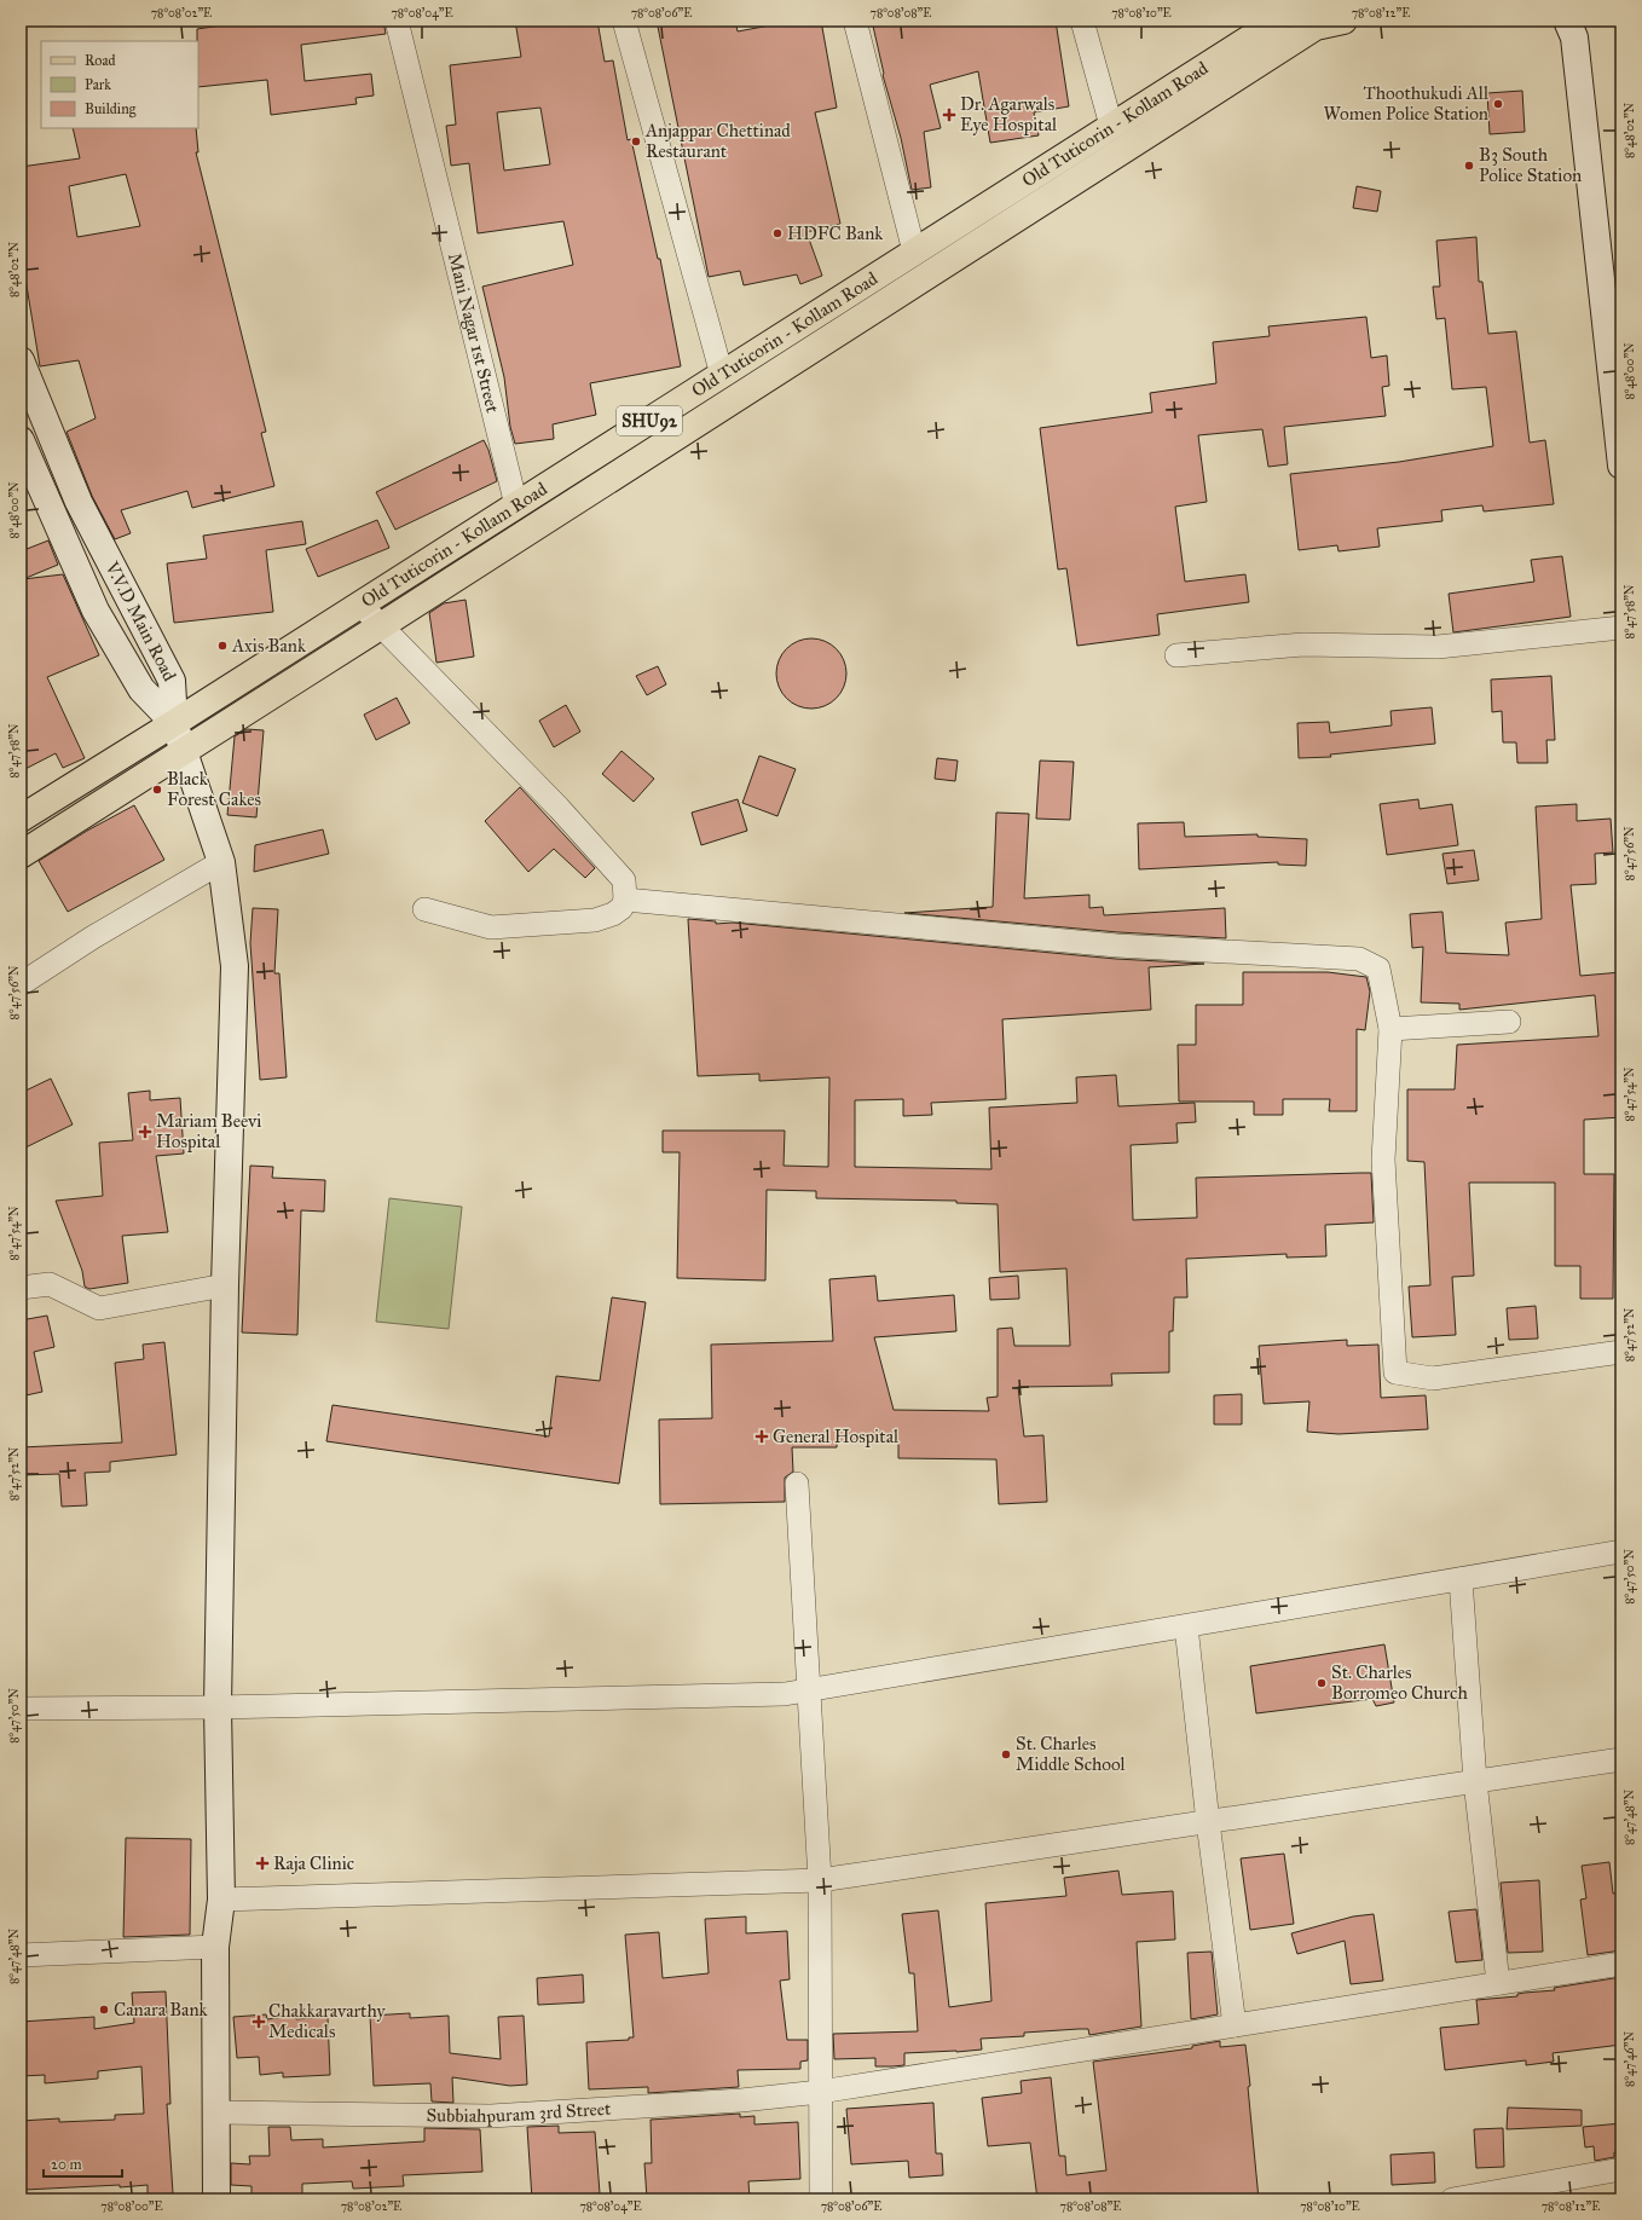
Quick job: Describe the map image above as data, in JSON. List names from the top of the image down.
{
  "streets": {
    "main road": ["Old Tuticorin - Kollam Road", "SHU92", "V.V.D Main Road"],
    "street": ["Mani Nagar 1st Street", "Subbiahpuram 3rd Street"]
  },
  "crossings": [
    ["Old Tuticorin - Kollam Road", "Mani Nagar 1st Street"],
    ["Old Tuticorin - Kollam Road", "V.V.D Main Road"]
  ],
  "places": {
    "other": [
      "Thoothukudi All Women Police Station",
      "Anjappar Chettinad Restaurant",
      "B3 South Police Station",
      "HDFC Bank",
      "Axis Bank",
      "Black Forest Cakes",
      "St. Charles Borromeo Church",
      "St. Charles Middle School",
      "Canara Bank"
    ],
    "health": [
      "Dr. Agarwals Eye Hospital",
      "Mariam Beevi Hospital",
      "General Hospital",
      "Raja Clinic",
      "Chakkaravarthy Medicals"
    ]
  },
  "legend": ["Road", "Park", "Building"],
  "scale_bar": "20 m",
  "coordinates": [
    "78°08'02\"E",
    "78°08'04\"E",
    "78°08'06\"E",
    "78°08'08\"E",
    "78°08'10\"E",
    "78°08'12\"E",
    "8°48'02\"N",
    "8°48'00\"N",
    "8°47'58\"N",
    "8°47'56\"N",
    "8°47'54\"N",
    "8°47'52\"N",
    "8°47'50\"N",
    "8°47'48\"N",
    "8°47'46\"N",
    "78°08'00\"E"
  ]
}
